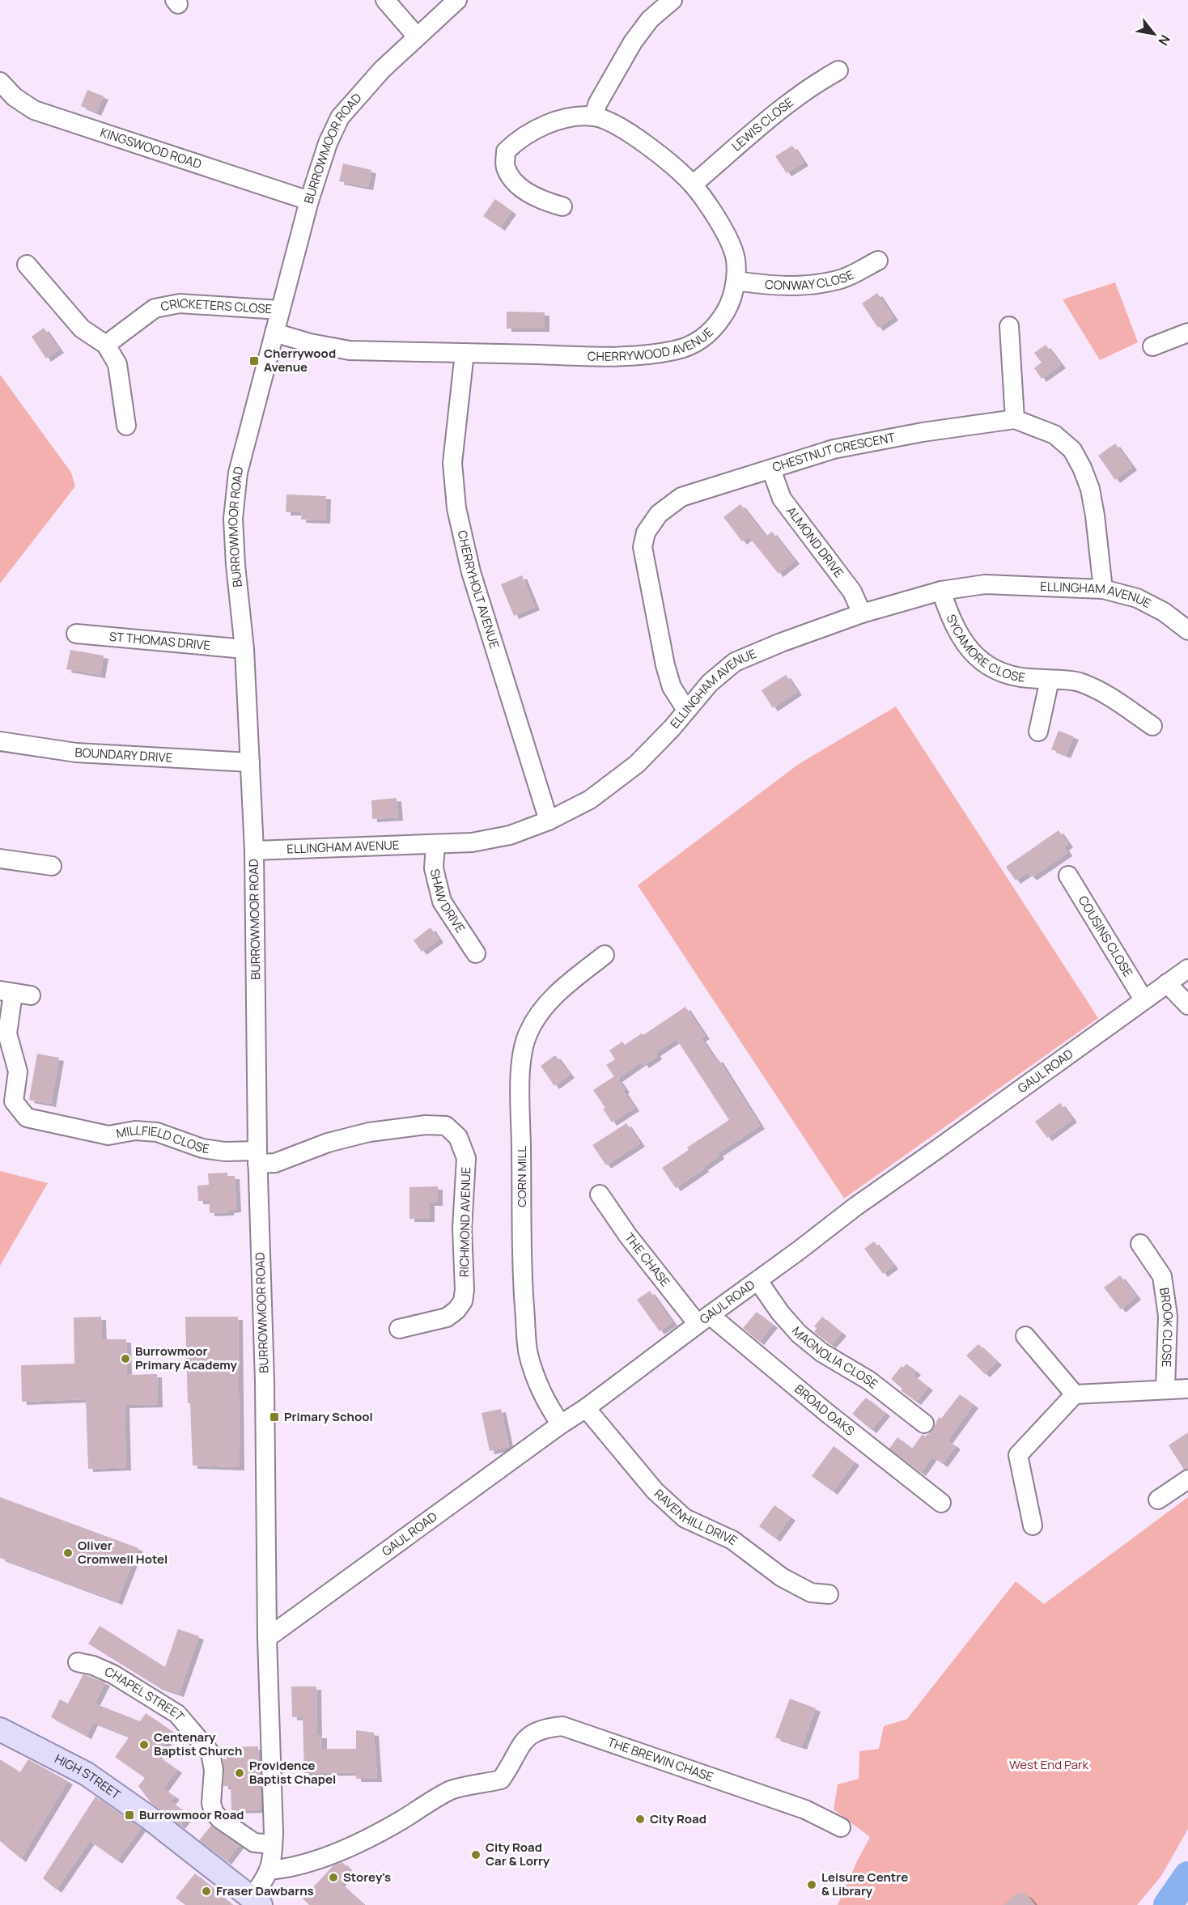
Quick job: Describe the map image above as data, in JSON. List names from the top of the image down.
{
  "streets": {
    "main road": ["HIGH STREET"],
    "street": [
      "LEWIS CLOSE",
      "KINGSWOOD ROAD",
      "BURROWMOOR ROAD",
      "CONWAY CLOSE",
      "CRICKETERS CLOSE",
      "CHERRYWOOD AVENUE",
      "CHESTNUT CRESCENT",
      "ALMOND DRIVE",
      "CHERRYHOLT AVENUE",
      "ELLINGHAM AVENUE",
      "ST THOMAS DRIVE",
      "SYCAMORE CLOSE",
      "BOUNDARY DRIVE",
      "SHAW DRIVE",
      "COUSINS CLOSE",
      "GAUL ROAD",
      "MILLFIELD CLOSE",
      "CORN MILL",
      "RICHMOND AVENUE",
      "THE CHASE",
      "BROOK CLOSE",
      "MAGNOLIA CLOSE",
      "BROAD OAKS",
      "RAVENHILL DRIVE",
      "CHAPEL STREET",
      "THE BREWIN CHASE"
    ]
  },
  "crossings": [
    ["LEWIS CLOSE", "CHERRYWOOD AVENUE"],
    ["KINGSWOOD ROAD", "BURROWMOOR ROAD"],
    ["BURROWMOOR ROAD", "CRICKETERS CLOSE"],
    ["BURROWMOOR ROAD", "CHERRYWOOD AVENUE"],
    ["BURROWMOOR ROAD", "ELLINGHAM AVENUE"],
    ["BURROWMOOR ROAD", "ST THOMAS DRIVE"],
    ["BURROWMOOR ROAD", "BOUNDARY DRIVE"],
    ["BURROWMOOR ROAD", "GAUL ROAD"],
    ["BURROWMOOR ROAD", "MILLFIELD CLOSE"],
    ["BURROWMOOR ROAD", "RICHMOND AVENUE"],
    ["BURROWMOOR ROAD", "CHAPEL STREET"],
    ["BURROWMOOR ROAD", "THE BREWIN CHASE"],
    ["BURROWMOOR ROAD", "HIGH STREET"],
    ["CONWAY CLOSE", "CHERRYWOOD AVENUE"],
    ["CHERRYWOOD AVENUE", "CHERRYHOLT AVENUE"],
    ["CHESTNUT CRESCENT", "ALMOND DRIVE"],
    ["CHESTNUT CRESCENT", "ELLINGHAM AVENUE"],
    ["ALMOND DRIVE", "ELLINGHAM AVENUE"],
    ["CHERRYHOLT AVENUE", "ELLINGHAM AVENUE"],
    ["ELLINGHAM AVENUE", "SYCAMORE CLOSE"],
    ["ELLINGHAM AVENUE", "SHAW DRIVE"],
    ["COUSINS CLOSE", "GAUL ROAD"],
    ["GAUL ROAD", "CORN MILL"],
    ["GAUL ROAD", "THE CHASE"],
    ["GAUL ROAD", "MAGNOLIA CLOSE"],
    ["GAUL ROAD", "BROAD OAKS"],
    ["GAUL ROAD", "RAVENHILL DRIVE"],
    ["MILLFIELD CLOSE", "RICHMOND AVENUE"],
    ["THE CHASE", "BROAD OAKS"]
  ],
  "parks": ["West End Park"],
  "places": {
    "transit": ["Cherrywood Avenue", "Primary School", "Burrowmoor Road"],
    "other": [
      "Burrowmoor Primary Academy",
      "Oliver Cromwell Hotel",
      "Centenary Baptist Church",
      "Providence Baptist Chapel",
      "City Road",
      "City Road Car & Lorry",
      "Storey's",
      "Leisure Centre & Library",
      "Fraser Dawbarns"
    ]
  },
  "north": "bottom right"
}
